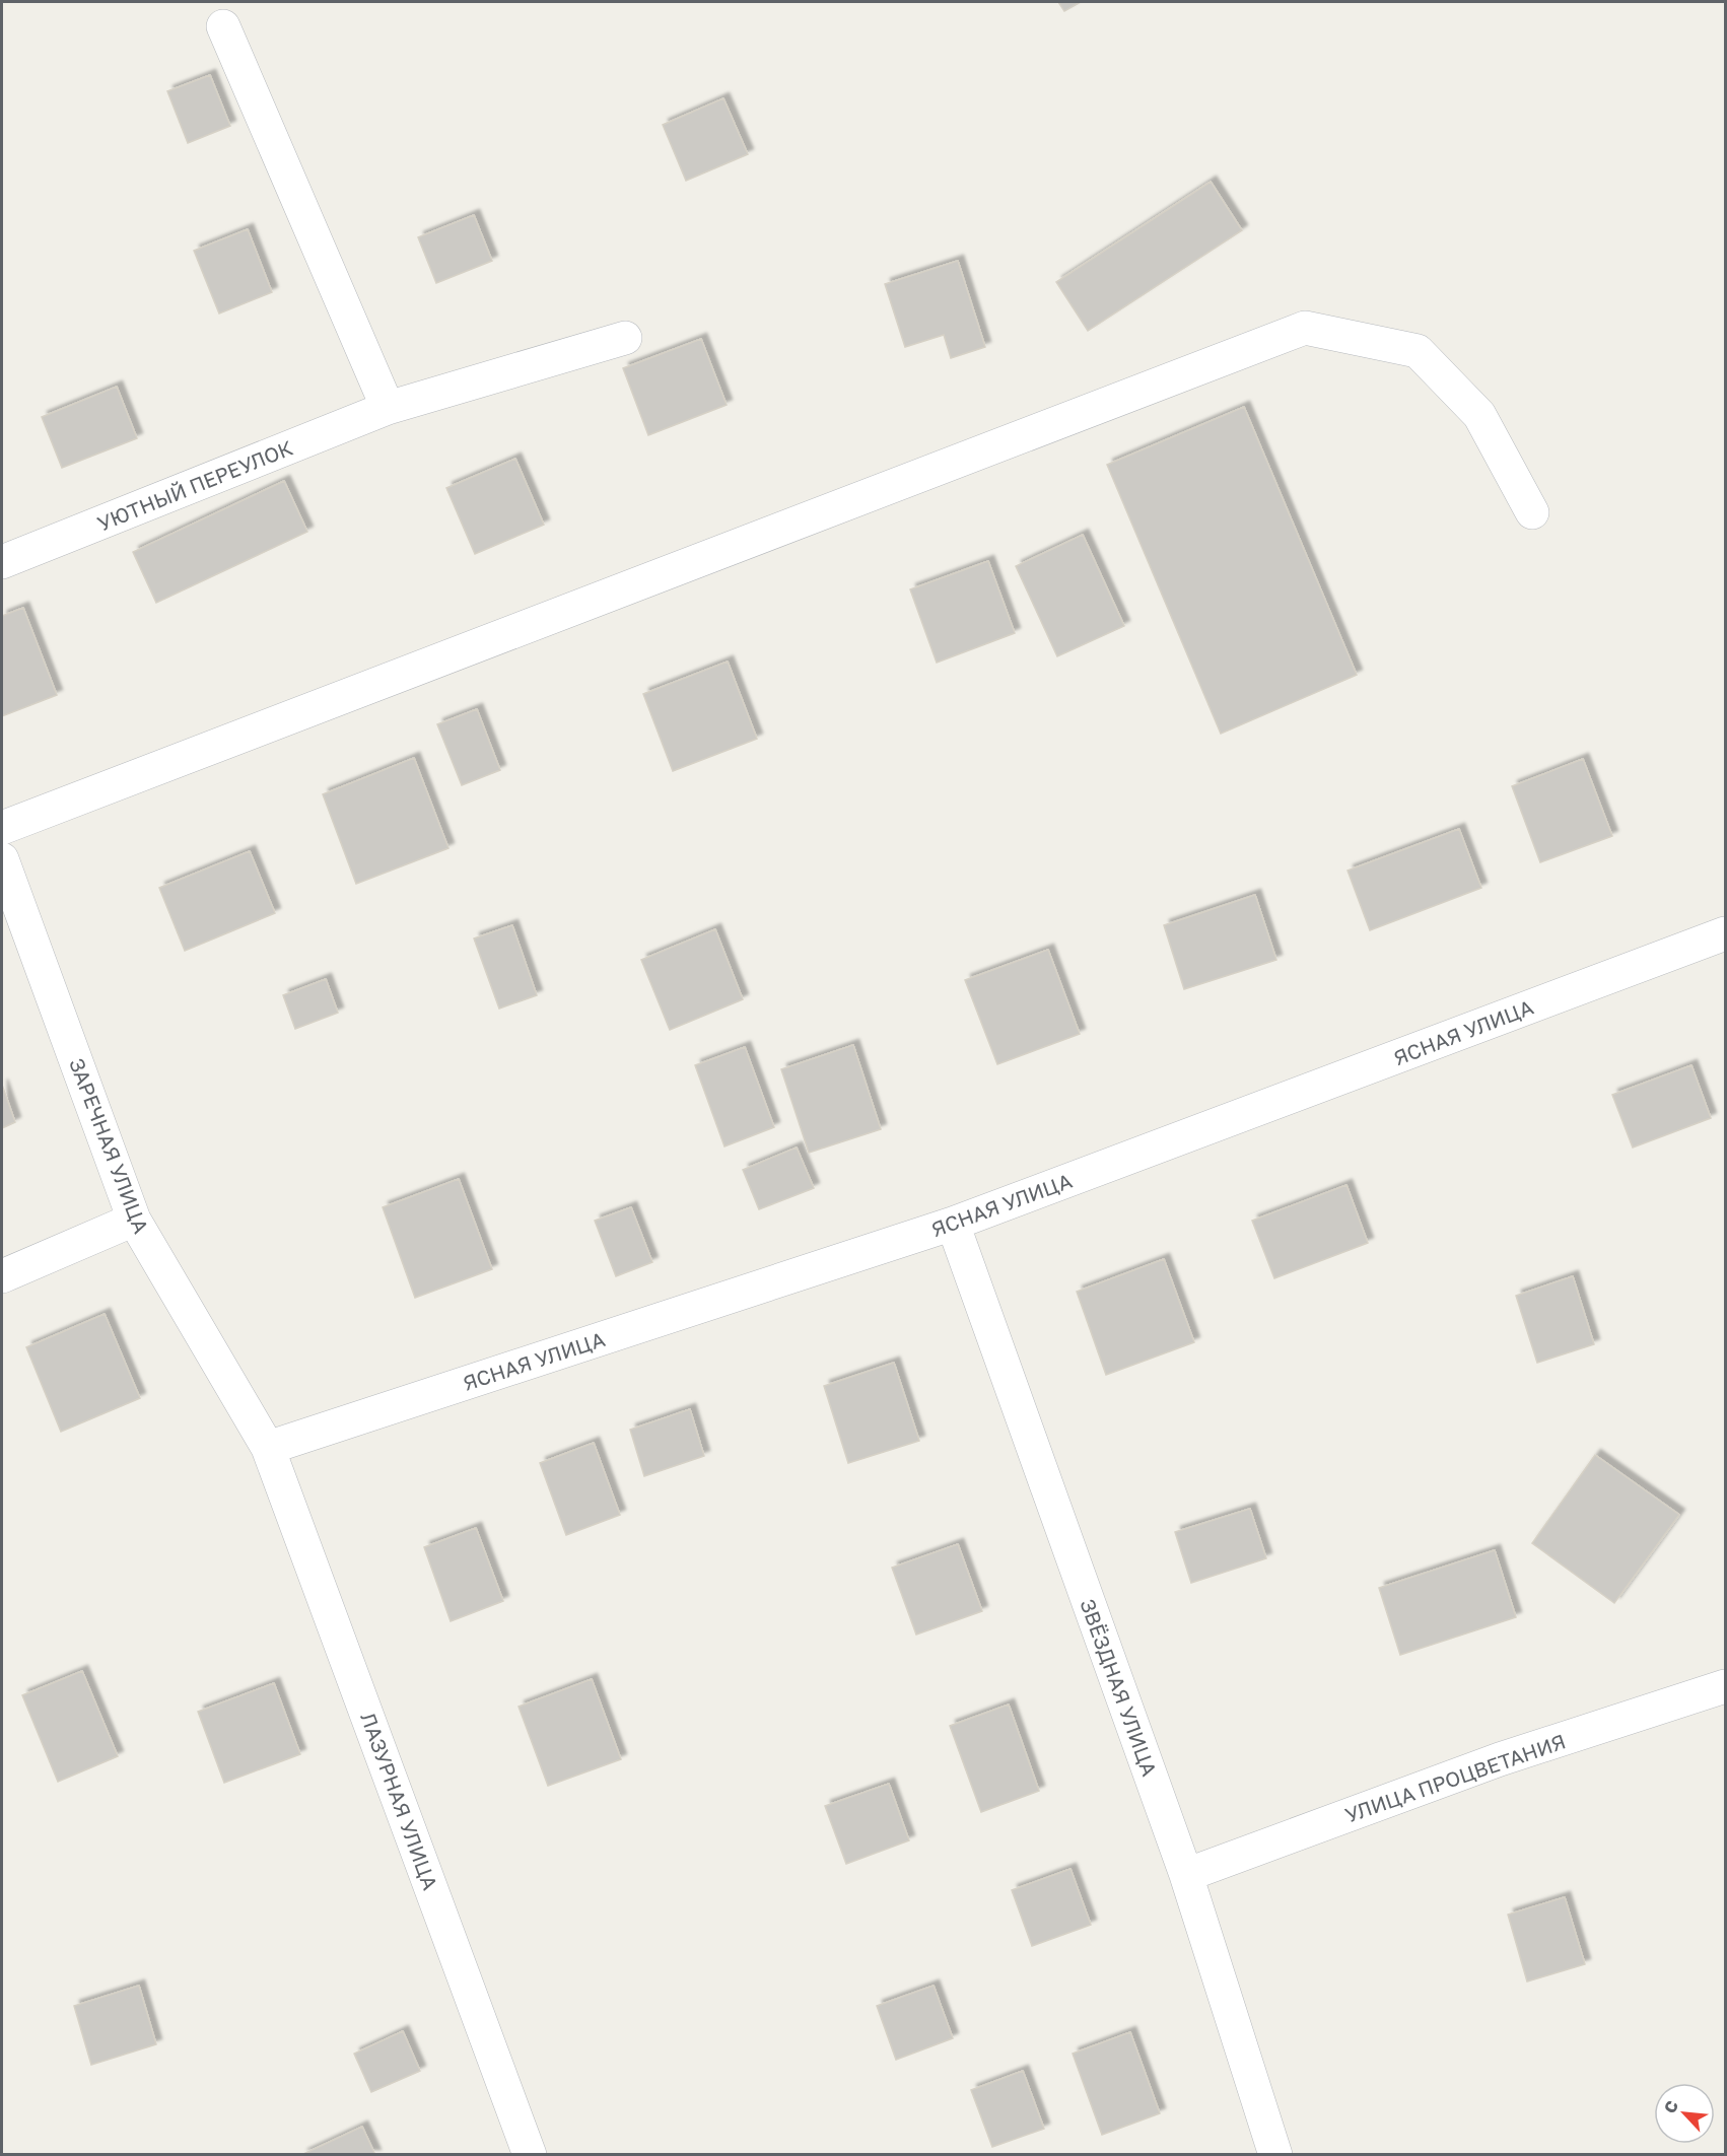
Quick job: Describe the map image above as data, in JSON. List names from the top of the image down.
{
  "streets": {
    "street": [
      "УЮТНЫЙ ПЕРЕУЛОК",
      "ЯСНАЯ УЛИЦА",
      "ЗАРЕЧНАЯ УЛИЦА",
      "ЗВЁЗДНАЯ УЛИЦА",
      "УЛИЦА ПРОЦВЕТАНИЯ",
      "ЛАЗУРНАЯ УЛИЦА"
    ]
  },
  "crossings": [
    ["ЯСНАЯ УЛИЦА", "ЗАРЕЧНАЯ УЛИЦА"],
    ["ЯСНАЯ УЛИЦА", "ЗВЁЗДНАЯ УЛИЦА"],
    ["ЯСНАЯ УЛИЦА", "ЛАЗУРНАЯ УЛИЦА"],
    ["ЗАРЕЧНАЯ УЛИЦА", "ЛАЗУРНАЯ УЛИЦА"],
    ["ЗВЁЗДНАЯ УЛИЦА", "УЛИЦА ПРОЦВЕТАНИЯ"]
  ],
  "north": "top left"
}
